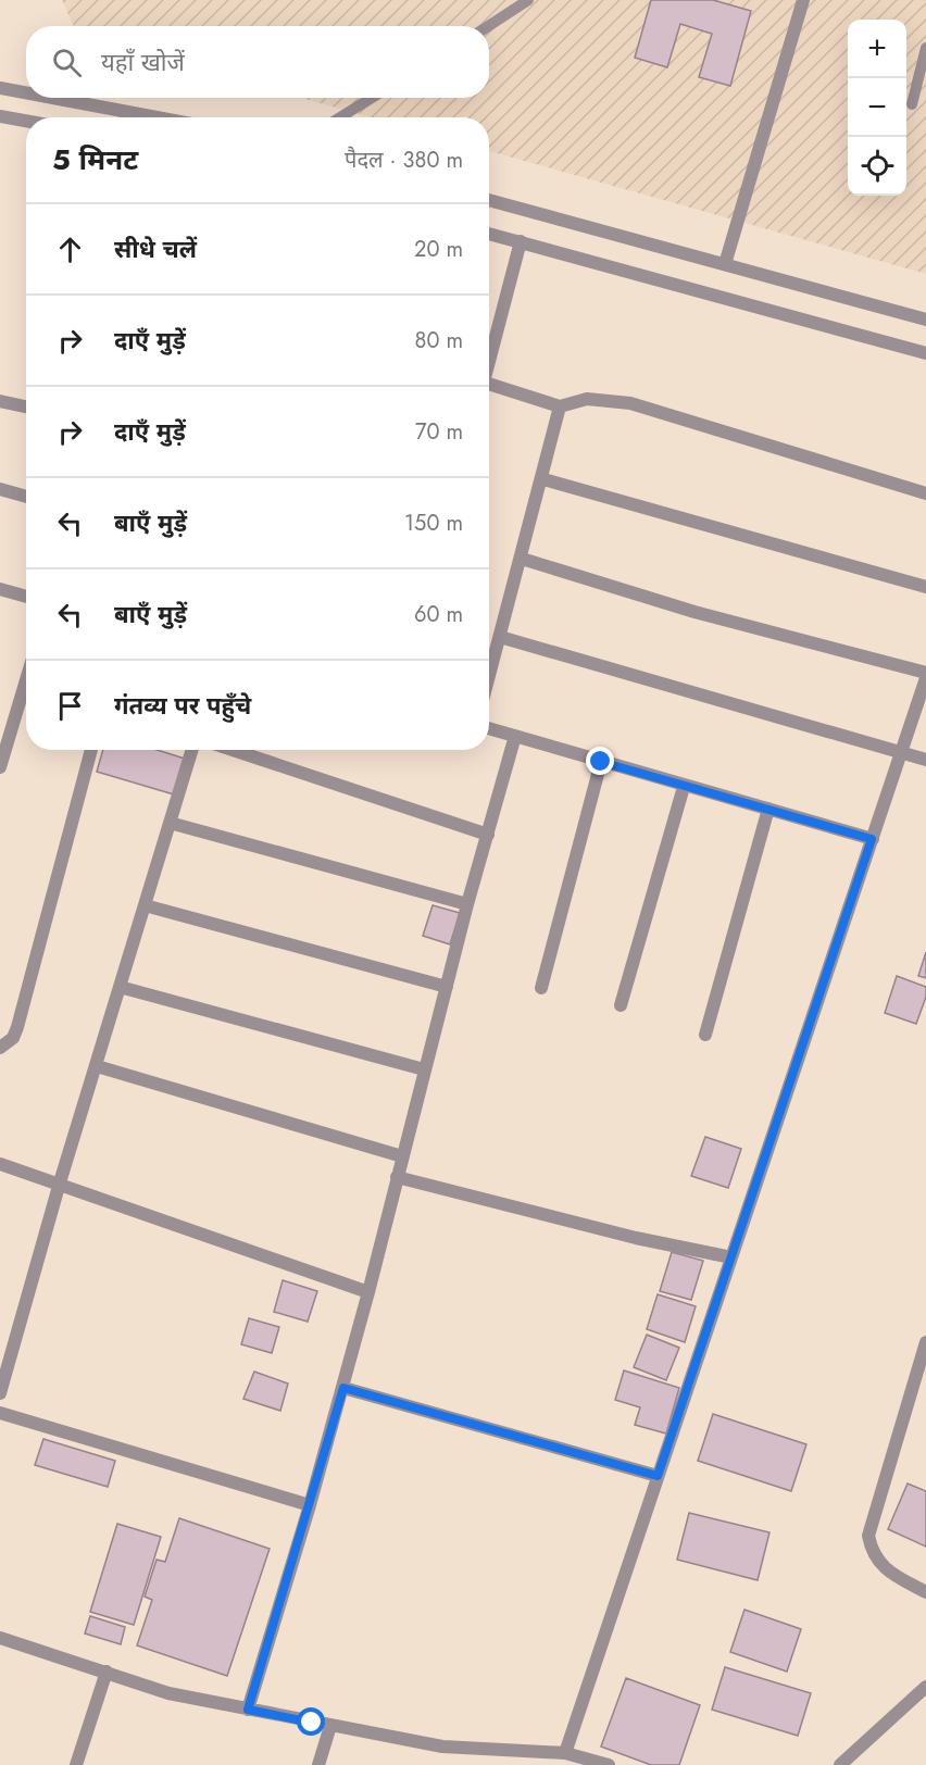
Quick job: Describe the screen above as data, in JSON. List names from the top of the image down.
{
  "page": {
    "map_buttons": ["+", "−"],
    "search": "यहाँ खोजें",
    "heading": ["5 मिनट", "पैदल · 380 m"],
    "list": [
      ["सीधे चलें", "20 m"],
      ["दाएँ मुड़ें", "80 m"],
      ["दाएँ मुड़ें", "70 m"],
      ["बाएँ मुड़ें", "150 m"],
      ["बाएँ मुड़ें", "60 m"],
      "गंतव्य पर पहुँचे"
    ]
  }
}
